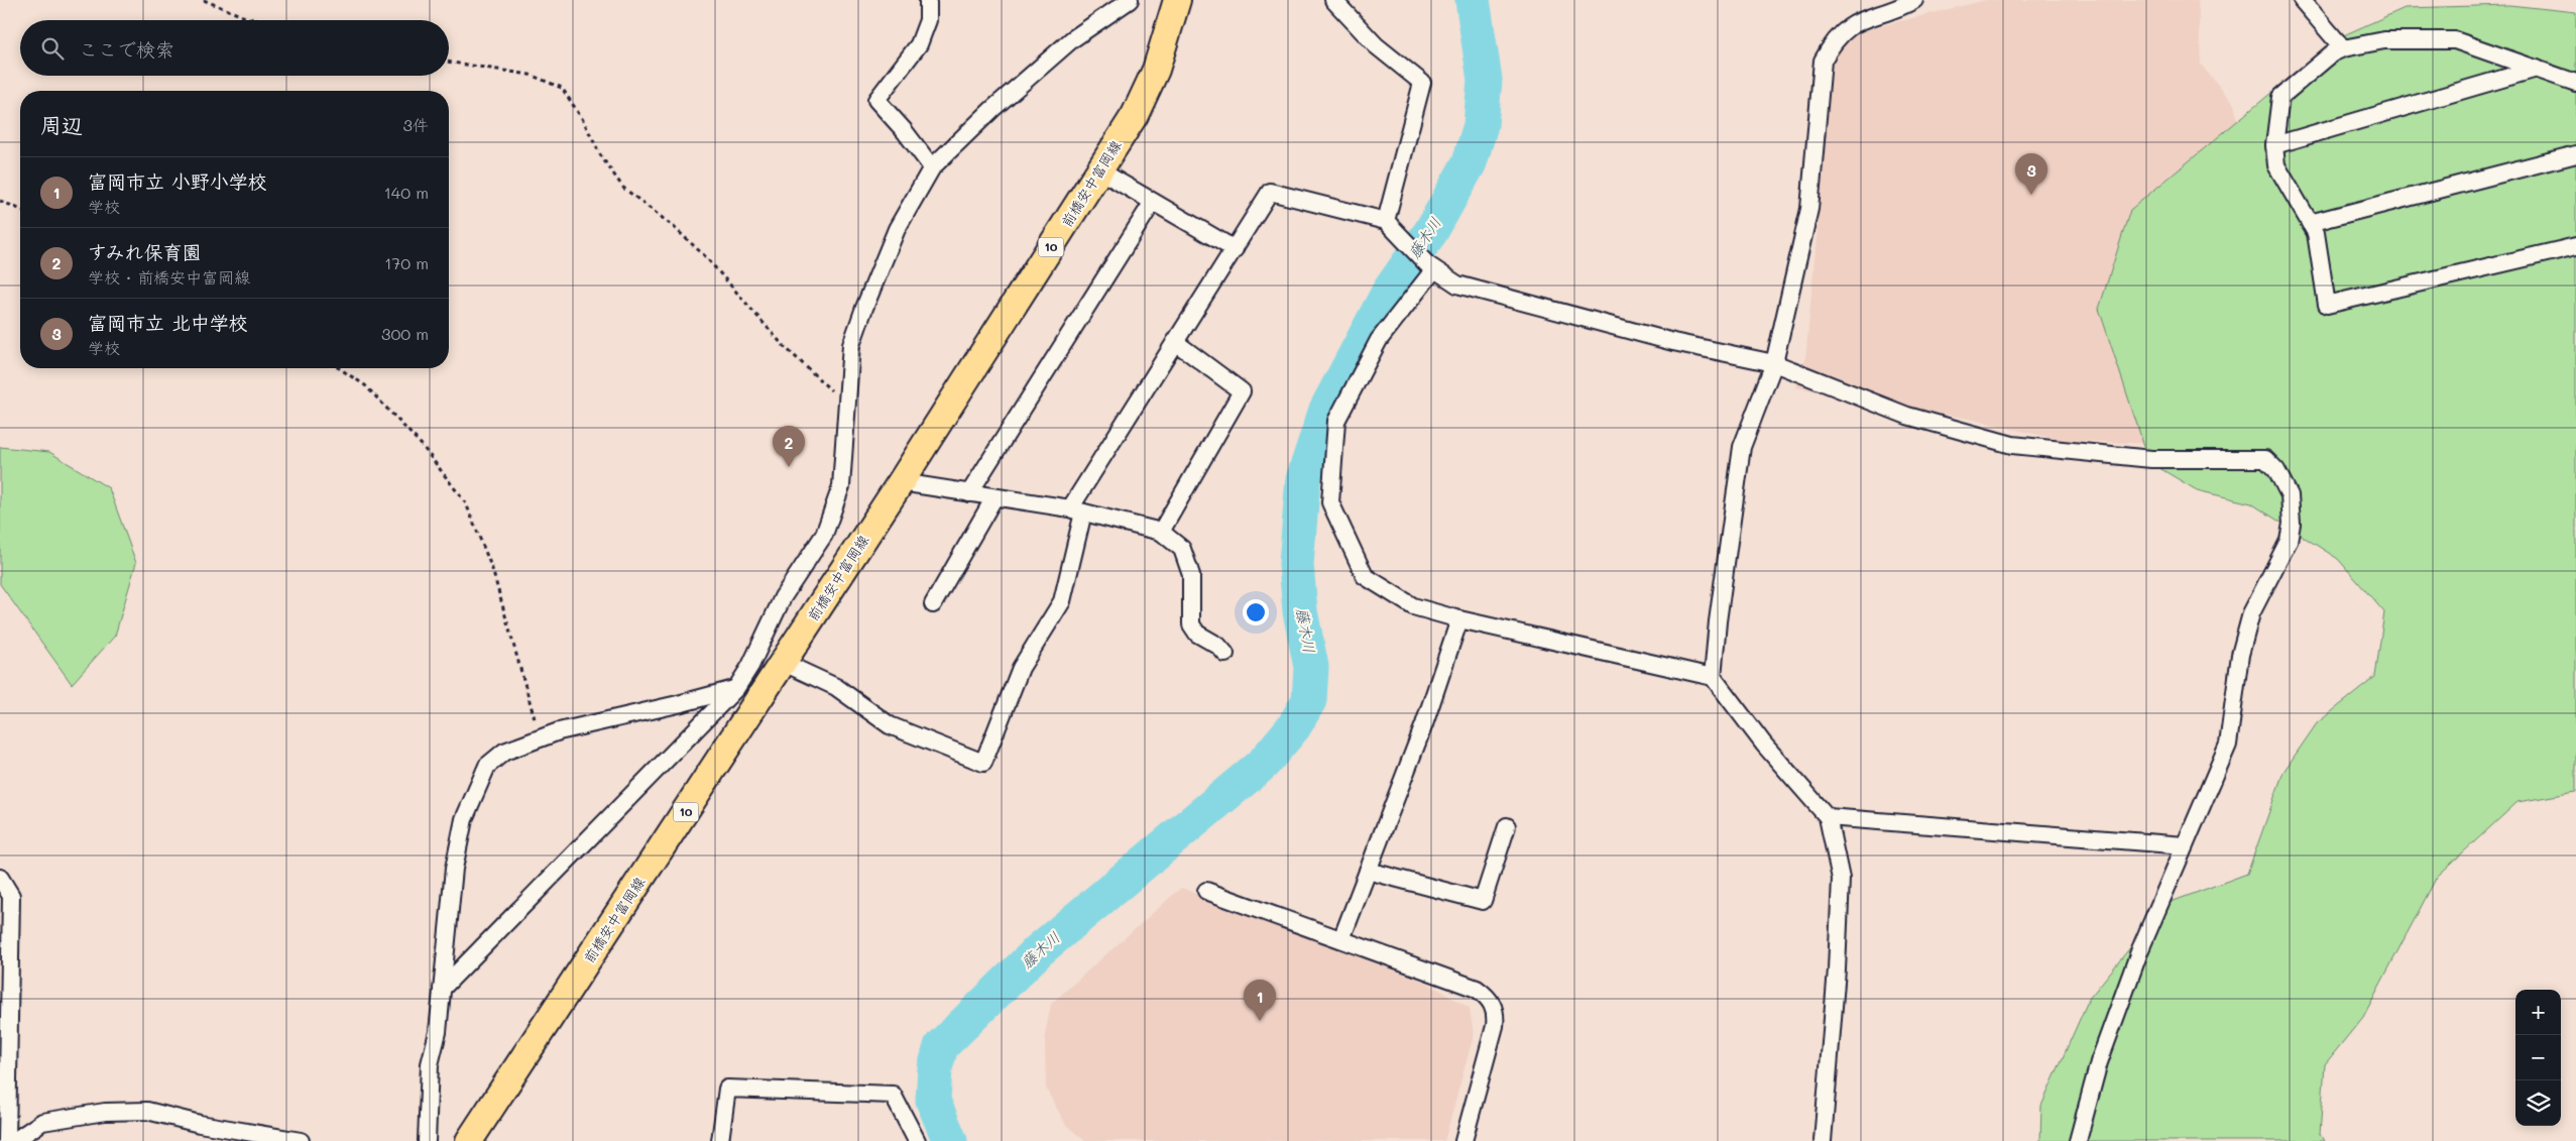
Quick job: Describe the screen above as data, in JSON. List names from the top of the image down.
{
  "streets": {
    "main road": ["前橋安中富岡線", "10"]
  },
  "water": ["藤木川"],
  "page": {
    "search": "ここで検索",
    "heading": ["周辺", "3件"],
    "pins": ["3", "2", "1"],
    "list": [
      {
        "mark": "1",
        "name": "富岡市立 小野小学校",
        "note": "学校",
        "value": "140 m"
      },
      {
        "mark": "2",
        "name": "すみれ保育園",
        "note": "学校 · 前橋安中富岡線",
        "value": "170 m"
      },
      {
        "mark": "3",
        "name": "富岡市立 北中学校",
        "note": "学校",
        "value": "300 m"
      }
    ],
    "map_buttons": ["+", "−"]
  }
}
